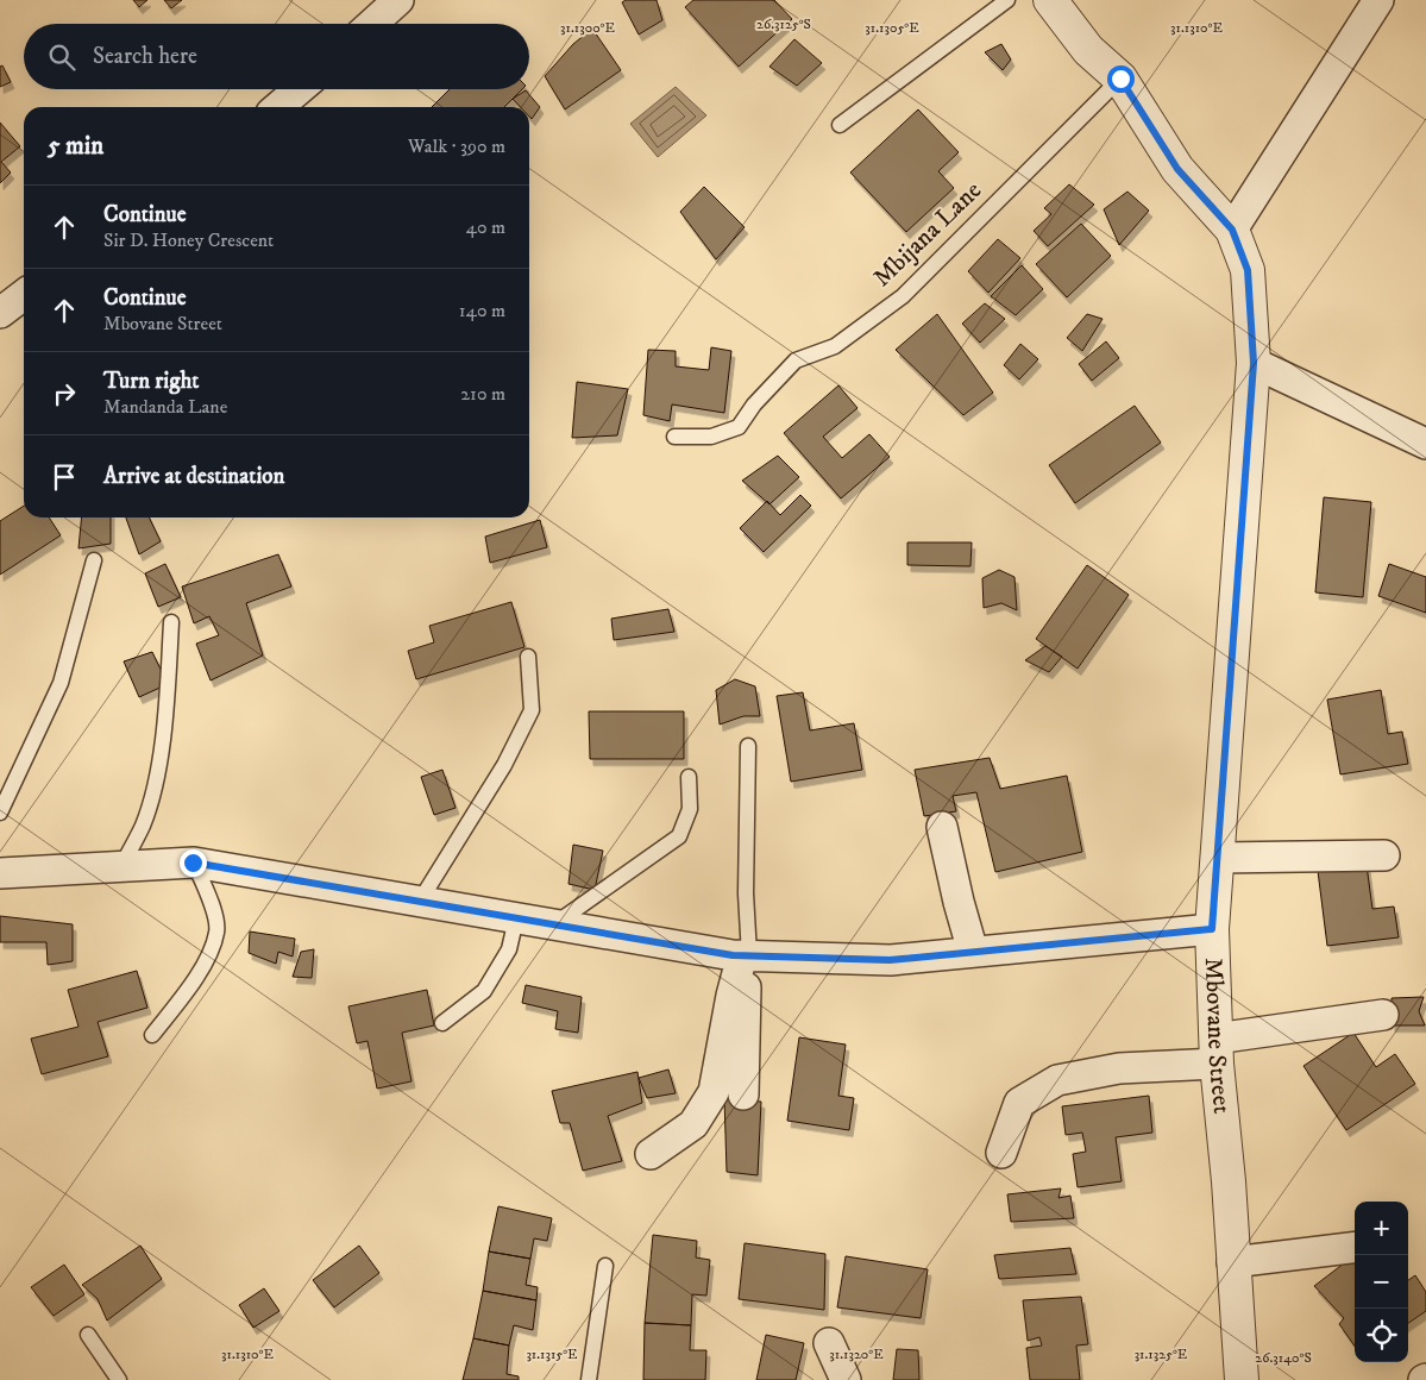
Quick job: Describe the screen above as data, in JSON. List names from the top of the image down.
{
  "streets": {
    "street": ["Mbovane Street"],
    "lane": ["Mbijana Lane"]
  },
  "page": {
    "search": "Search here",
    "heading": ["5 min", "Walk · 390 m"],
    "list": [
      ["Continue", "Sir D. Honey Crescent", "40 m"],
      ["Continue", "Mbovane Street", "140 m"],
      ["Turn right", "Mandanda Lane", "210 m"],
      "Arrive at destination"
    ],
    "map_buttons": ["+", "−"]
  },
  "coordinates": [
    "26.3125°S",
    "31.1300°E",
    "31.1305°E",
    "31.1310°E",
    "31.1315°E",
    "31.1320°E",
    "31.1325°E",
    "26.3140°S"
  ]
}
